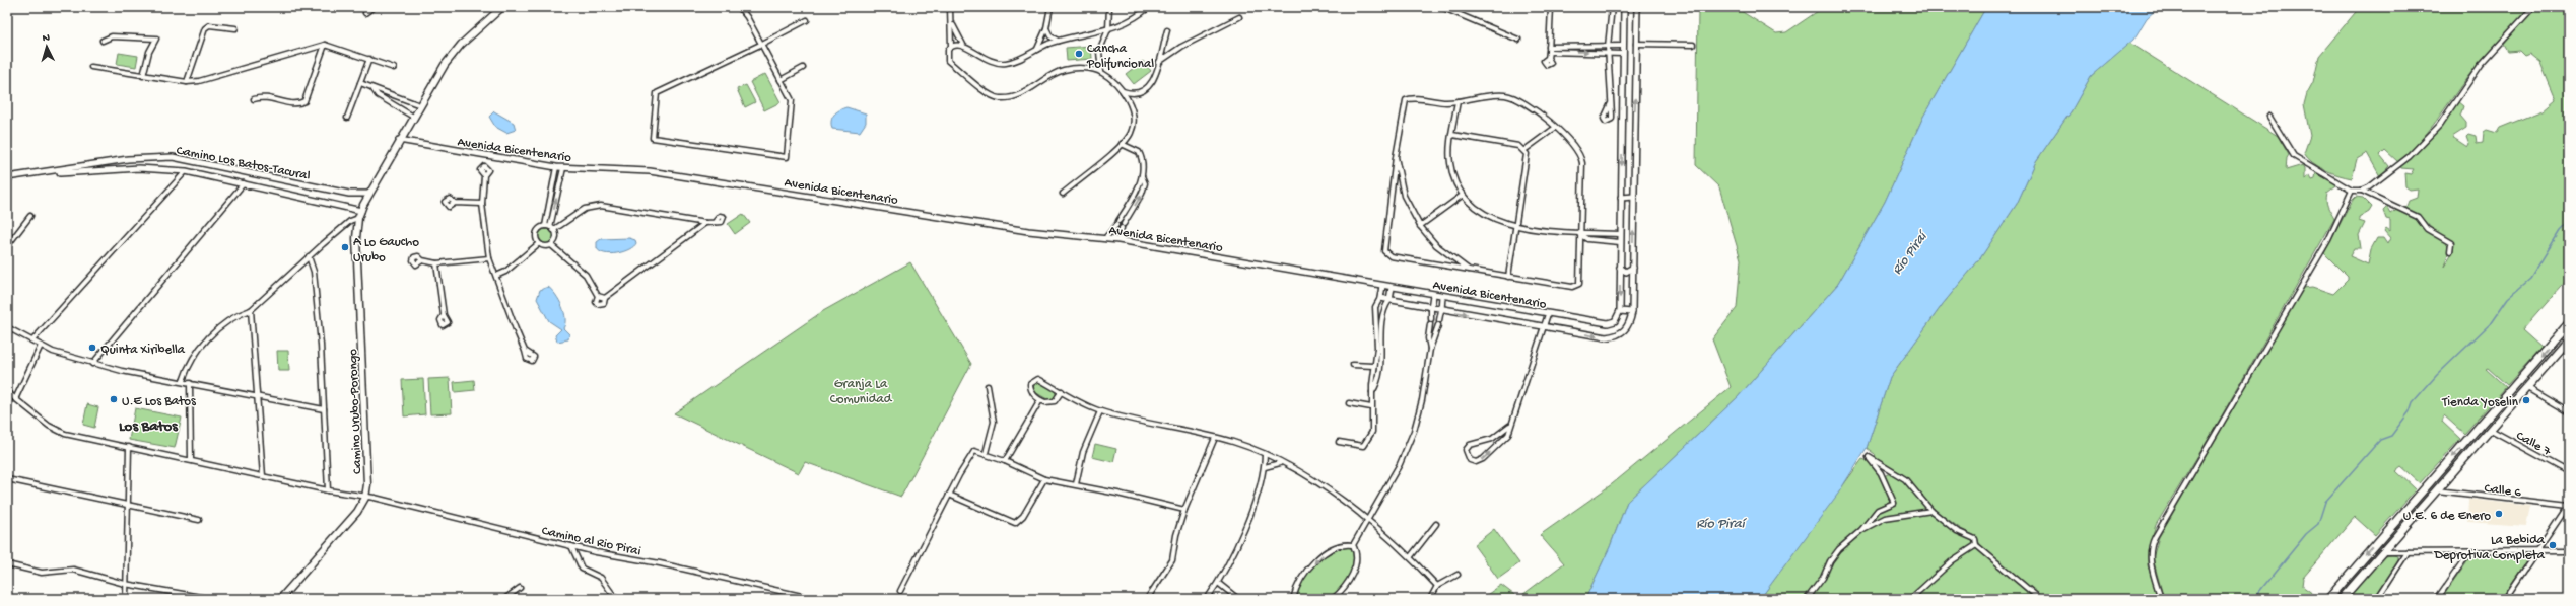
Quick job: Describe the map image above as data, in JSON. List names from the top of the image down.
{
  "streets": {
    "main road": ["Camino Urubo-Porongo"],
    "street": [
      "Avenida Bicentenario",
      "Camino Los Batos-Tacural",
      "Calle 7",
      "Calle 6",
      "Camino al Rio Pirai"
    ]
  },
  "crossings": [
    ["Avenida Bicentenario", "Camino Urubo-Porongo"],
    ["Camino Los Batos-Tacural", "Camino Urubo-Porongo"],
    ["Camino Urubo-Porongo", "Camino al Rio Pirai"]
  ],
  "districts": ["Los Batos"],
  "water": ["Río Piraí"],
  "parks": ["Granja La Comunidad"],
  "places": [
    "Cancha Polifuncional",
    "A Lo Gaucho Urubo",
    "Quinta Xiribella",
    "U.E Los Batos",
    "Tienda Yoselin",
    "U.E. 6 de Enero",
    "La Bebida Deprotiva Completa"
  ],
  "north": "top"
}
